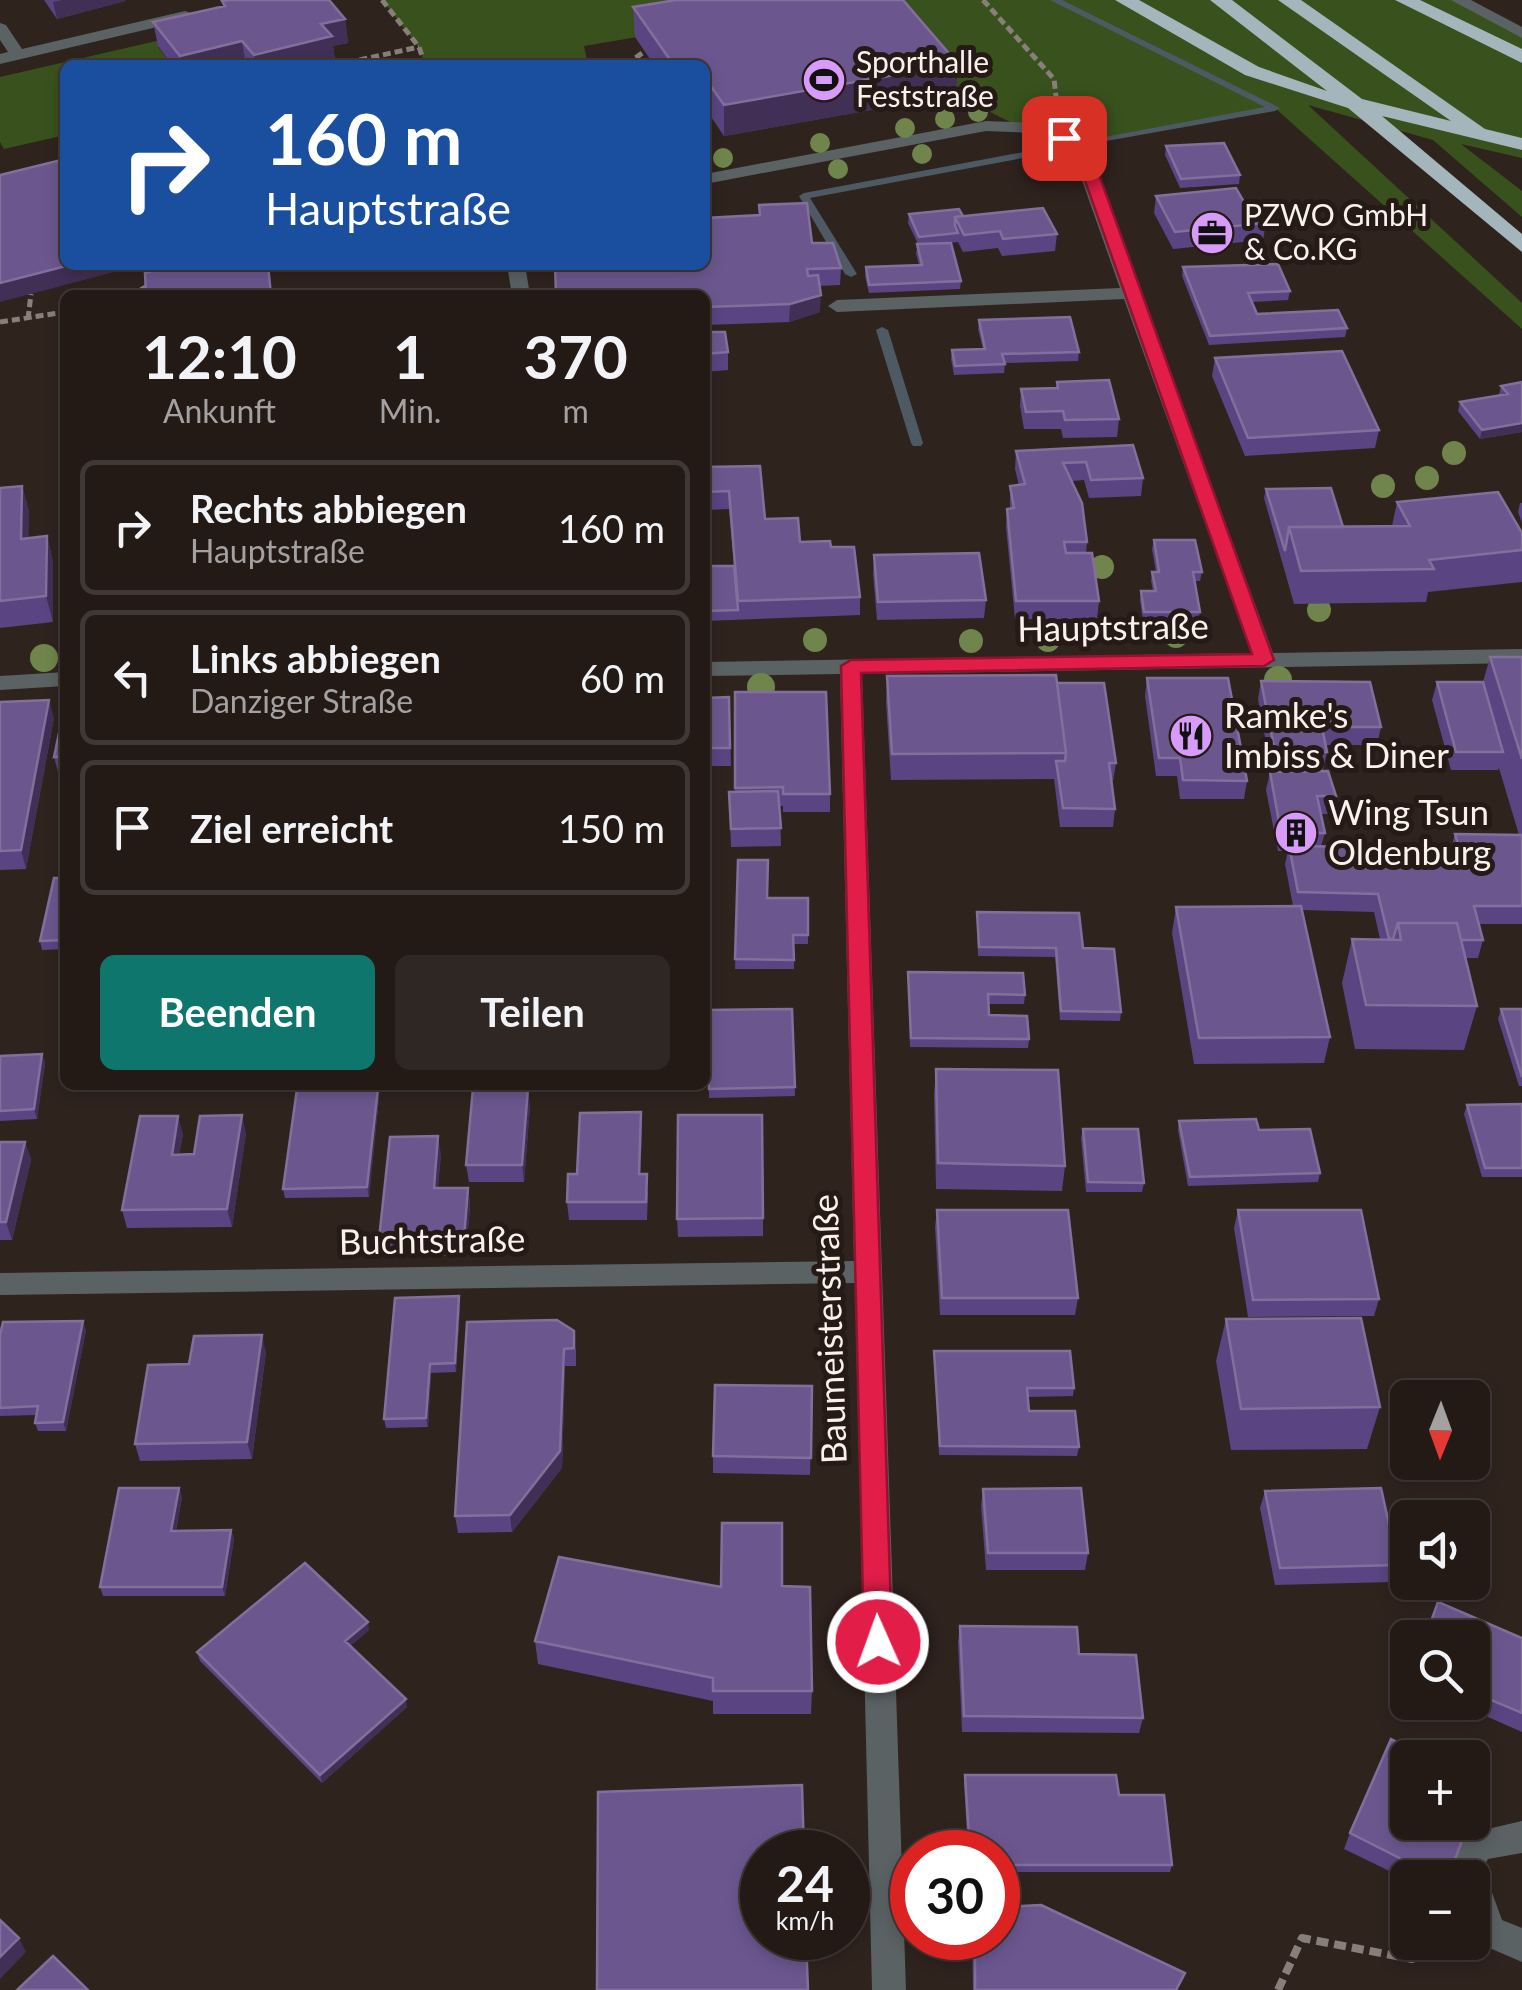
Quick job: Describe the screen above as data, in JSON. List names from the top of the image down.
{
  "streets": {
    "street": ["Hauptstraße", "Buchtstraße", "Baumeisterstraße"]
  },
  "crossings": [
    ["Hauptstraße", "Baumeisterstraße"],
    ["Buchtstraße", "Baumeisterstraße"]
  ],
  "places": {
    "sports": ["Sporthalle Feststraße"],
    "office": ["PZWO GmbH & Co.KG"],
    "restaurant": ["Ramke's Imbiss & Diner"],
    "building": ["Wing Tsun Oldenburg"]
  },
  "north": "bottom",
  "page": {
    "turn": ["160 m", "Hauptstraße"],
    "eta": [
      "12:10",
      "Ankunft",
      "1",
      "Min.",
      "370",
      "m"
    ],
    "list": [
      {
        "name": "Rechts abbiegen",
        "note": "Hauptstraße",
        "value": "160 m"
      },
      {
        "name": "Links abbiegen",
        "note": "Danziger Straße",
        "value": "60 m"
      },
      {
        "name": "Ziel erreicht",
        "value": "150 m"
      }
    ],
    "buttons": ["Beenden", "Teilen"],
    "map_buttons": ["+", "−"],
    "speed": "24 km/h",
    "limit": "30"
  }
}
